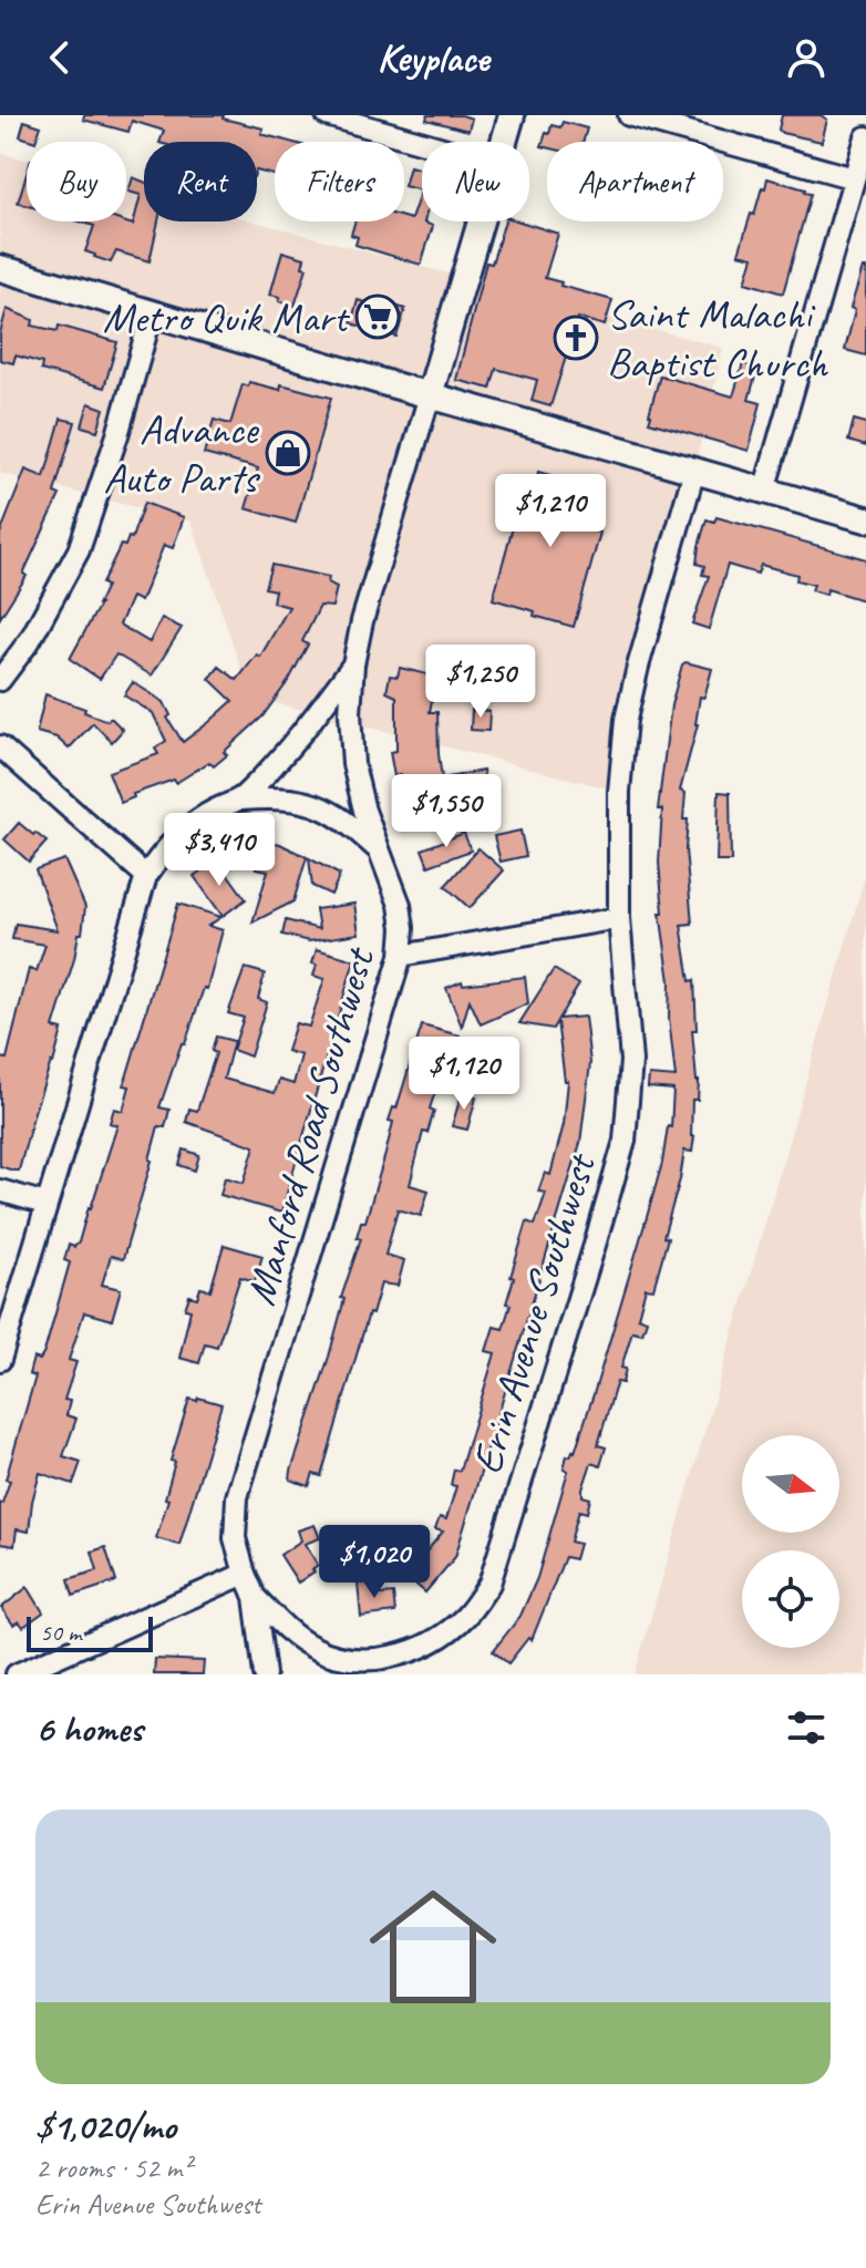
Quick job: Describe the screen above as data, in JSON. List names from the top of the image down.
{
  "streets": {
    "street": ["Manford Road Southwest", "Erin Avenue Southwest"]
  },
  "crossings": [
    ["Manford Road Southwest", "Erin Avenue Southwest"]
  ],
  "places": {
    "supermarket": ["Metro Quik Mart"],
    "church": ["Saint Malachi Baptist Church"],
    "shop": ["Advance Auto Parts"]
  },
  "scale_bar": "50 m",
  "north": "right",
  "page": {
    "header": "Keyplace",
    "chip": [
      "Buy",
      "Rent",
      "Filters",
      "New",
      "Apartment"
    ],
    "price": [
      "$1,210",
      "$1,250",
      "$1,550",
      "$3,410",
      "$1,120",
      "$1,020"
    ],
    "scale": "50 m",
    "heading": "6 homes",
    "list": [
      {
        "name": "$1,020/mo",
        "note": "2 rooms · 52 m² · Erin Avenue Southwest"
      }
    ]
  }
}
